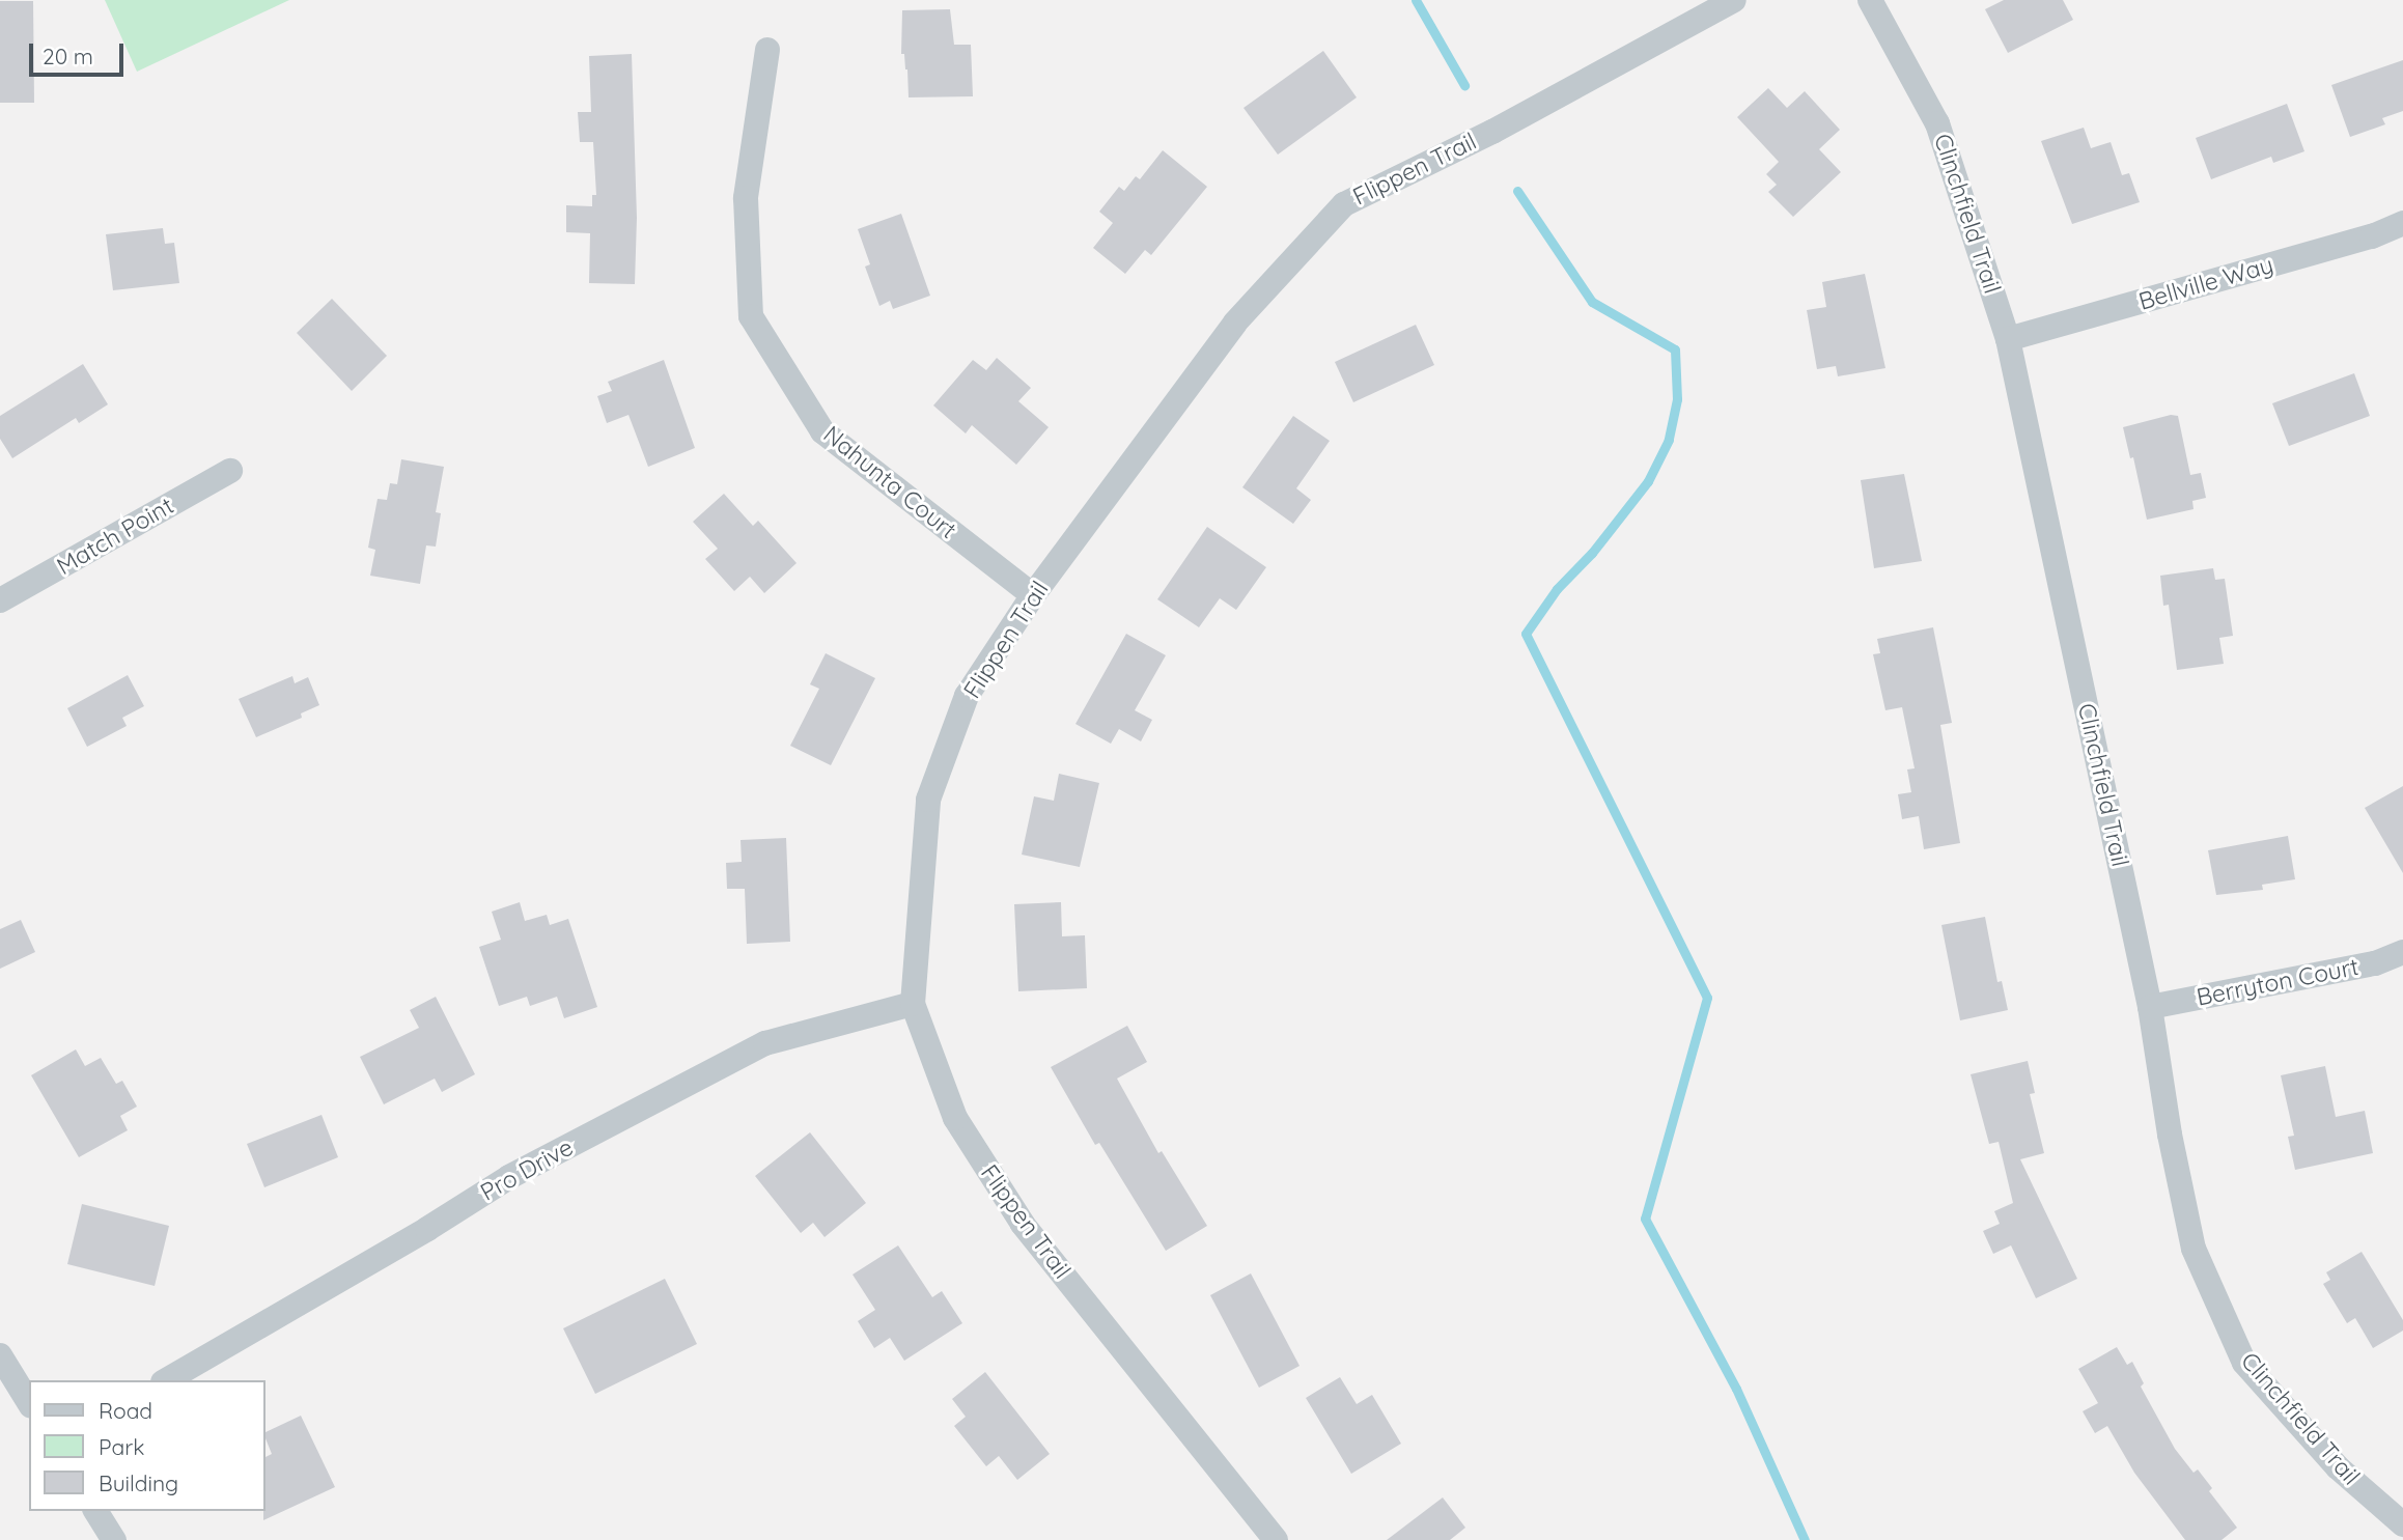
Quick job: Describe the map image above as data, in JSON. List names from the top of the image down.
{
  "streets": {
    "street": [
      "Flippen Trail",
      "Clinchfield Trail",
      "Bellville Way",
      "Nahunta Court",
      "Match Point",
      "Berryton Court",
      "Pro Drive"
    ]
  },
  "crossings": [
    ["Flippen Trail", "Nahunta Court"],
    ["Flippen Trail", "Pro Drive"],
    ["Clinchfield Trail", "Bellville Way"],
    ["Clinchfield Trail", "Berryton Court"]
  ],
  "legend": ["Road", "Park", "Building"],
  "scale_bar": "20 m"
}
